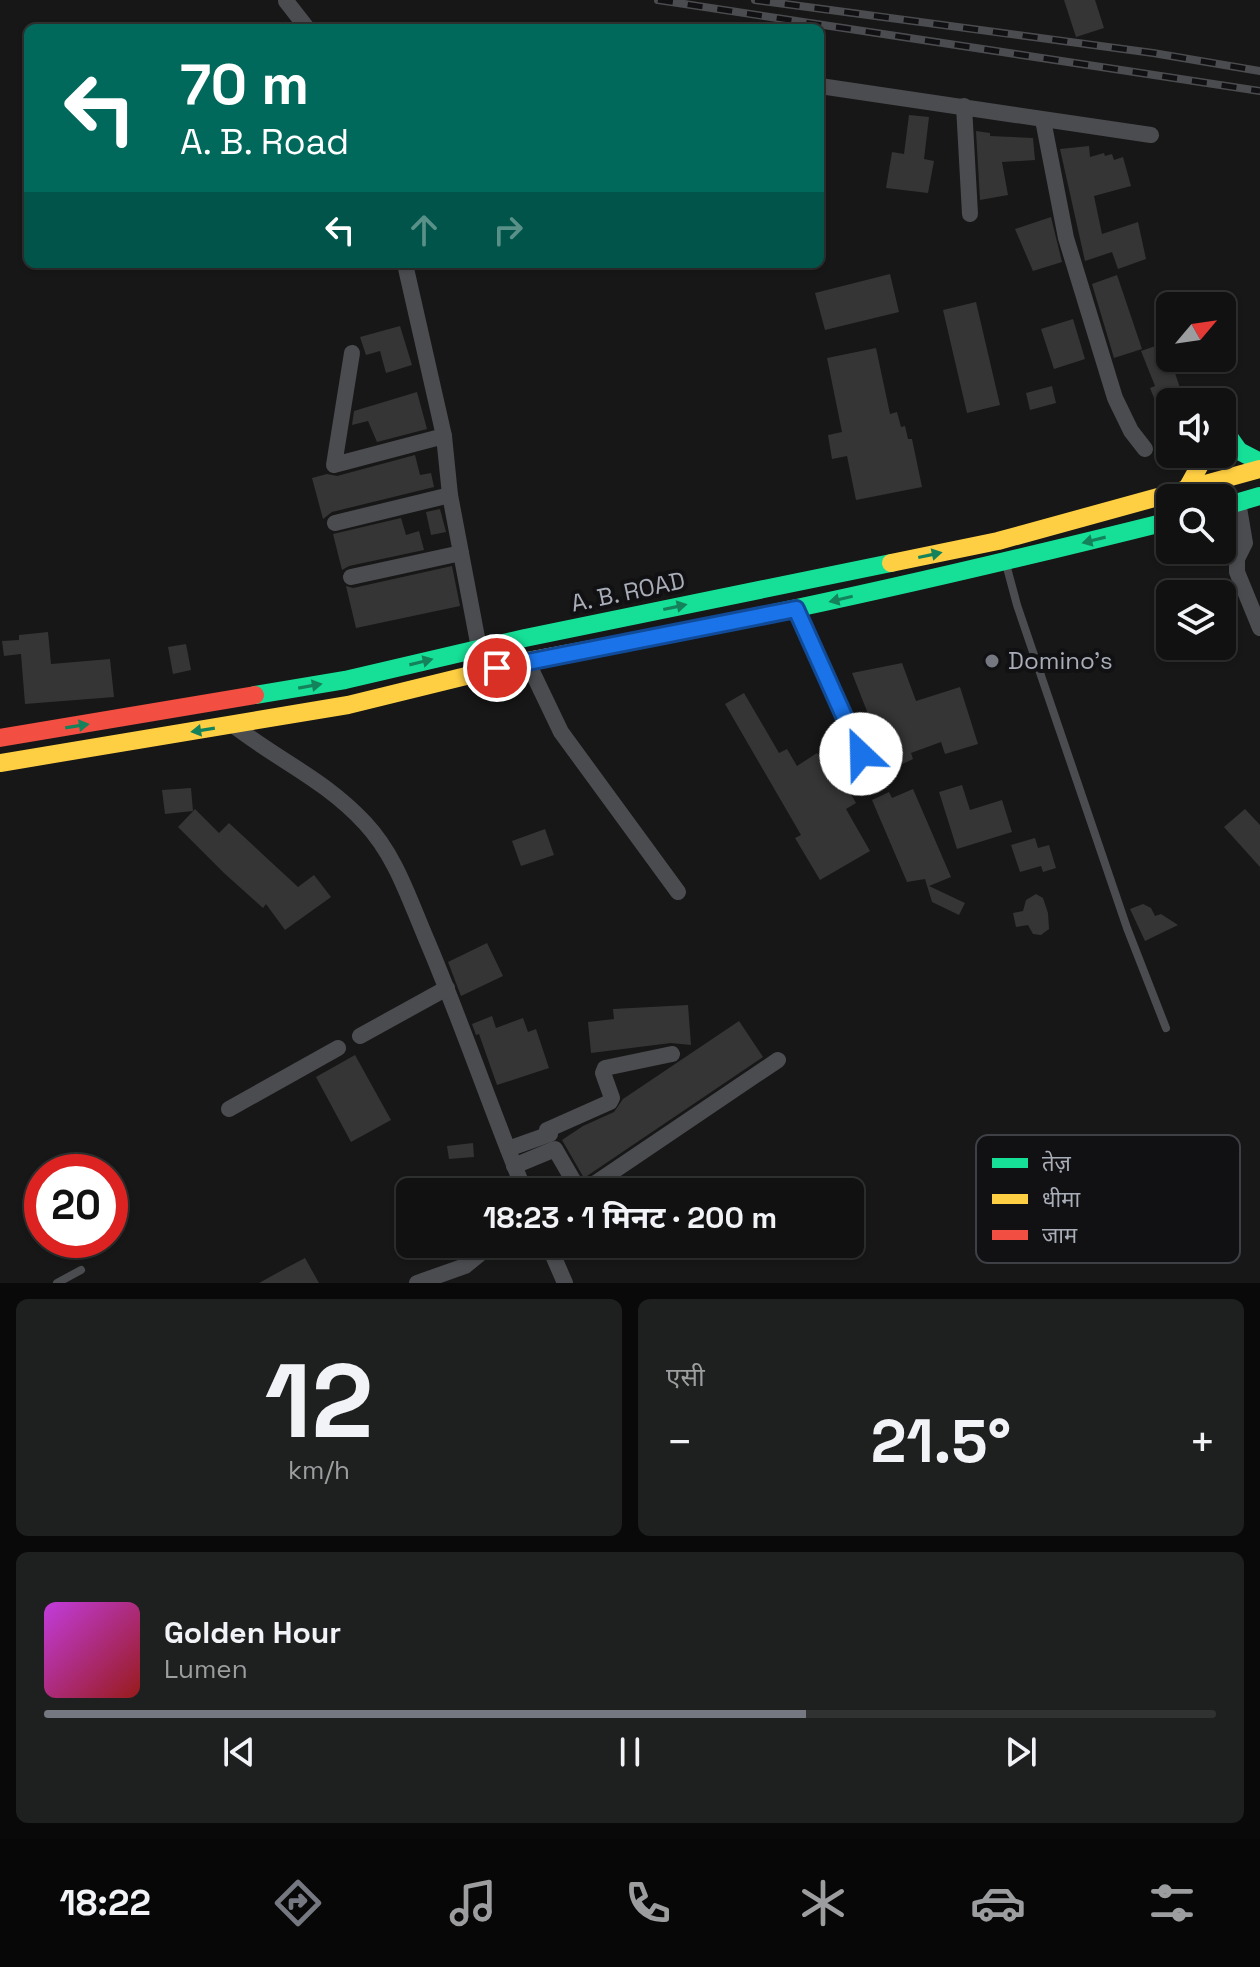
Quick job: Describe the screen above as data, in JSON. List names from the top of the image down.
{
  "streets": {
    "main road": ["A. B. ROAD"]
  },
  "places": ["Domino's"],
  "legend": ["तेज़", "धीमा", "जाम"],
  "north": "top right",
  "page": {
    "turn": ["70 m", "A. B. Road"],
    "limit": "20",
    "trip": "18:23 · 1 मिनट · 200 m",
    "tile": [
      ["12", "km/h"],
      "एसी"
    ],
    "heat": ["−", "21.5°", "+"],
    "song": ["Golden Hour", "Lumen"],
    "tabs": "18:22"
  }
}
